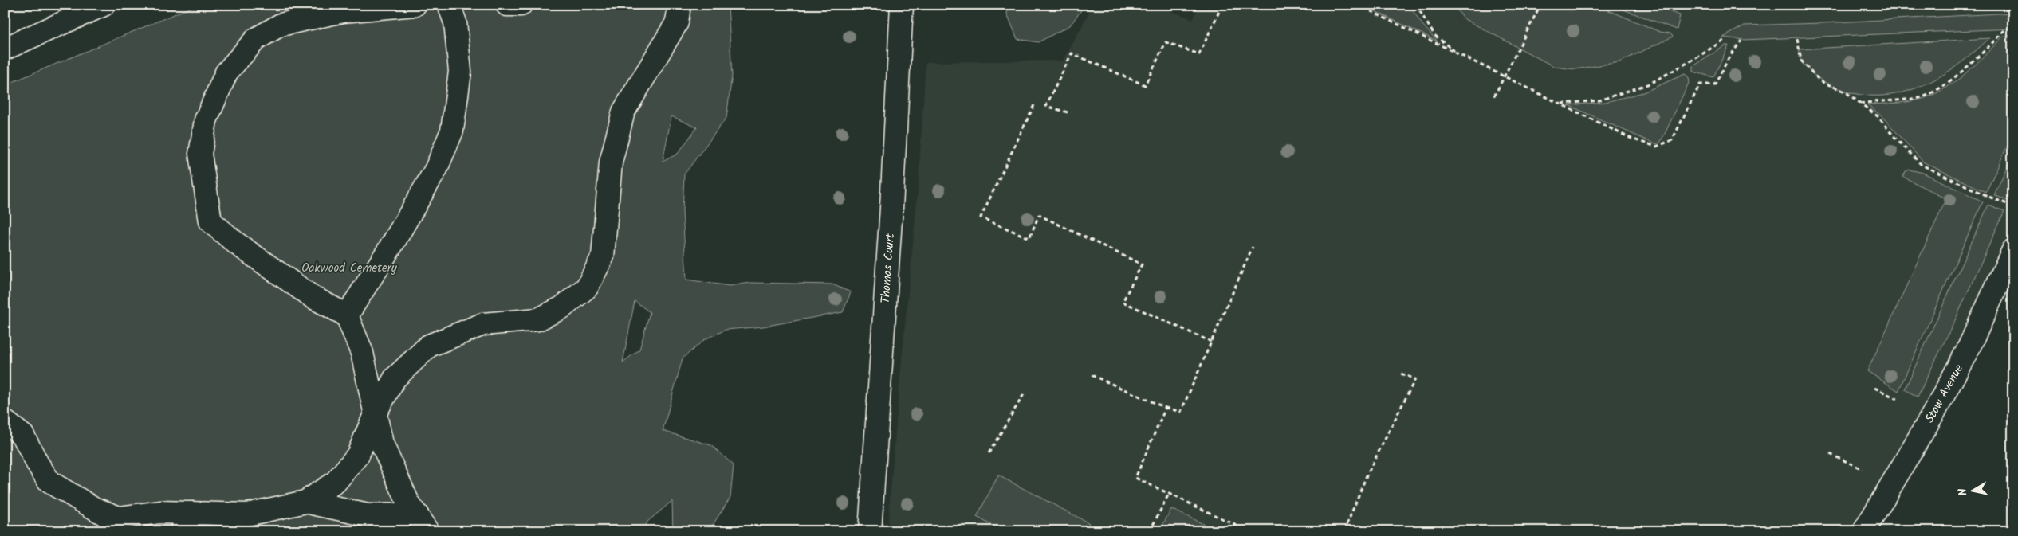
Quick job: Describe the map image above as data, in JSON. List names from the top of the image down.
{
  "streets": {
    "street": ["Thomas Court", "Stow Avenue"]
  },
  "parks": ["Oakwood Cemetery"],
  "north": "left"
}
